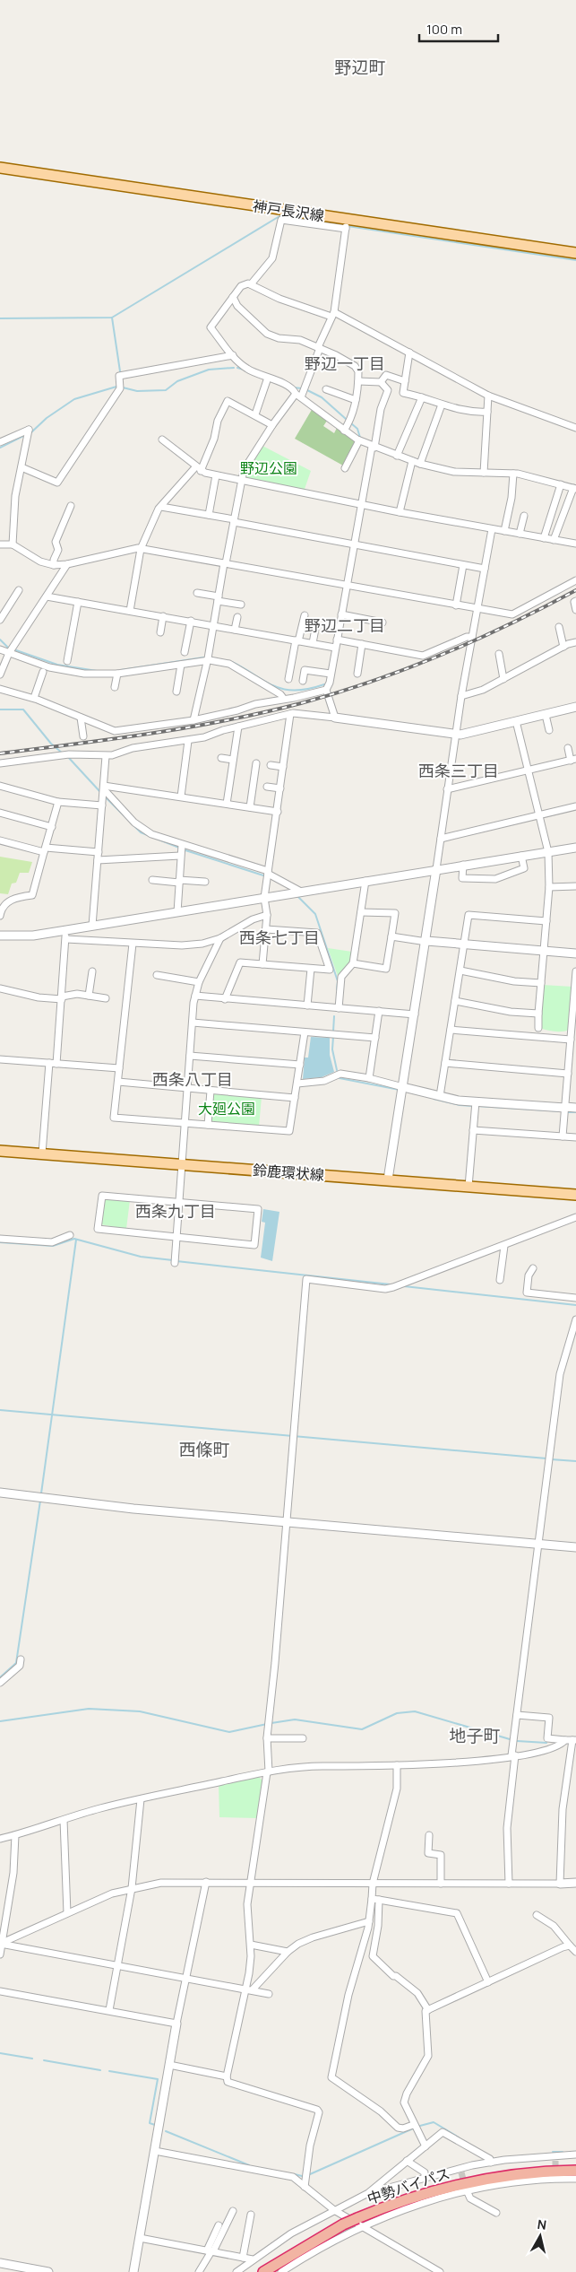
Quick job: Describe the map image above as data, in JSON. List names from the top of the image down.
{
  "streets": {
    "highway": ["中勢バイパス"],
    "main road": ["神戸長沢線", "鈴鹿環状線"]
  },
  "districts": [
    "野辺町",
    "野辺一丁目",
    "野辺二丁目",
    "西条三丁目",
    "西条七丁目",
    "西条八丁目",
    "西条九丁目",
    "西條町",
    "地子町"
  ],
  "parks": ["野辺公園", "大廻公園"],
  "scale_bar": "100 m",
  "north": "top"
}
